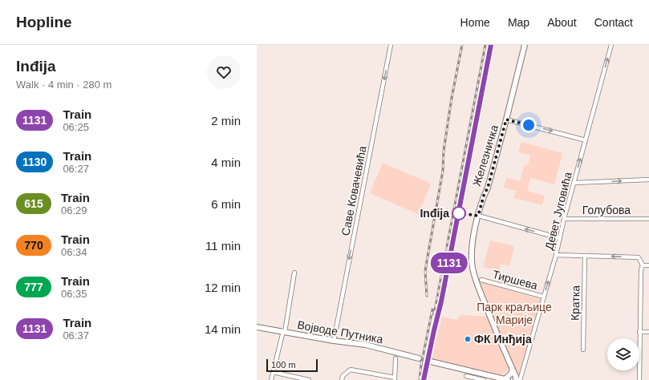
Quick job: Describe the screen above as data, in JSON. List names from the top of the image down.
{
  "streets": {
    "street": [
      "Железничка",
      "Саве Ковачевића",
      "Голубова",
      "Девет Југовића",
      "Тиршева",
      "Кратка",
      "Војводе Путника"
    ]
  },
  "crossings": [
    ["Саве Ковачевића", "Војводе Путника"],
    ["Голубова", "Девет Југовића"],
    ["Девет Југовића", "Тиршева"]
  ],
  "one_way": ["Саве Ковачевића", "Девет Југовића"],
  "parks": ["Парк краљице Марије"],
  "places": ["Inđija", "ФК Инђија"],
  "scale_bar": "100 m",
  "page": {
    "header": "Hopline",
    "nav": [
      "Home",
      "Map",
      "About",
      "Contact"
    ],
    "heading": ["Inđija", "Walk · 4 min · 280 m"],
    "on_map": "1131",
    "list": [
      {
        "mark": "1131",
        "name": "Train",
        "note": "06:25",
        "value": "2 min"
      },
      {
        "mark": "1130",
        "name": "Train",
        "note": "06:27",
        "value": "4 min"
      },
      {
        "mark": "615",
        "name": "Train",
        "note": "06:29",
        "value": "6 min"
      },
      {
        "mark": "770",
        "name": "Train",
        "note": "06:34",
        "value": "11 min"
      },
      {
        "mark": "777",
        "name": "Train",
        "note": "06:35",
        "value": "12 min"
      },
      {
        "mark": "1131",
        "name": "Train",
        "note": "06:37",
        "value": "14 min"
      }
    ],
    "scale": "100 m"
  }
}
